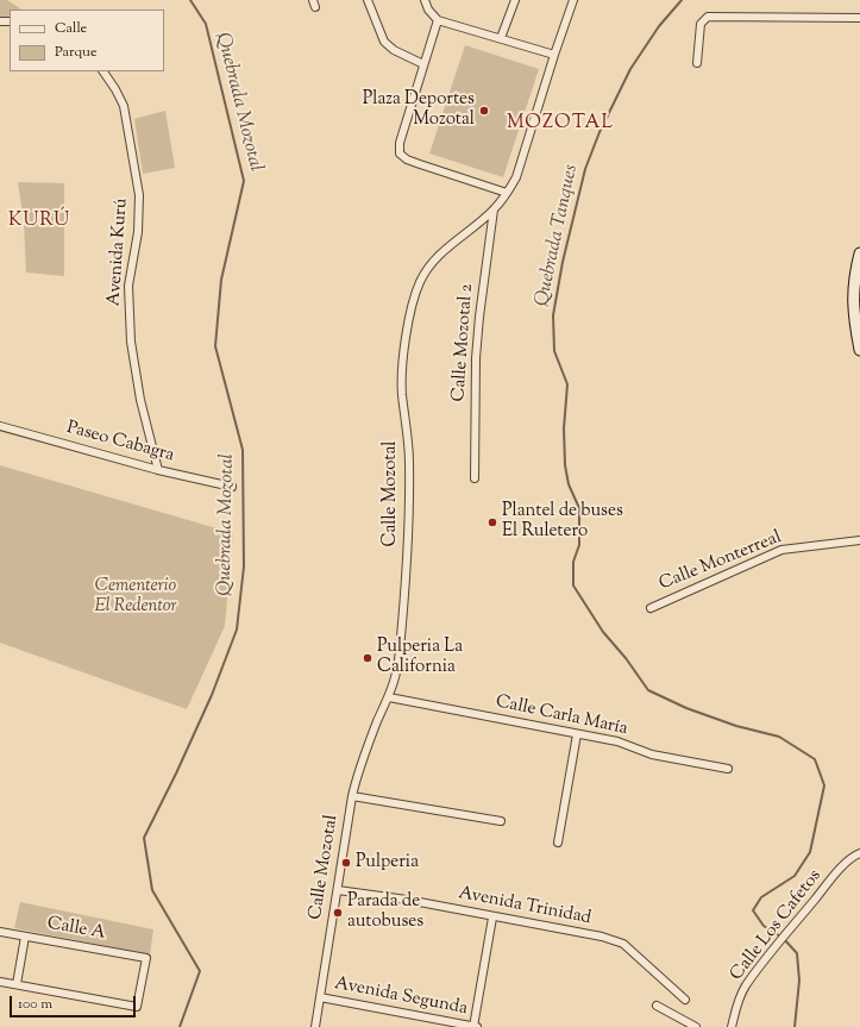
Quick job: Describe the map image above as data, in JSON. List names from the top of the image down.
{
  "streets": {
    "street": [
      "Avenida Kurú",
      "Calle Mozotal 2",
      "Paseo Cabagra",
      "Calle Mozotal",
      "Calle Monterreal",
      "Calle Carla María",
      "Avenida Trinidad",
      "Calle Los Cafetos",
      "Calle A",
      "Avenida Segunda"
    ]
  },
  "crossings": [
    ["Avenida Kurú", "Paseo Cabagra"],
    ["Calle Mozotal 2", "Calle Mozotal"],
    ["Calle Mozotal", "Calle Carla María"],
    ["Calle Mozotal", "Avenida Trinidad"],
    ["Calle Mozotal", "Avenida Segunda"]
  ],
  "districts": ["MOZOTAL", "KURÚ"],
  "water": ["Quebrada Mozotal", "Quebrada Tanques"],
  "parks": ["Cementerio El Redentor"],
  "places": [
    "Plaza Deportes Mozotal",
    "Plantel de buses El Ruletero",
    "Pulperia La California",
    "Pulperia",
    "Parada de autobuses"
  ],
  "legend": ["Calle", "Parque"],
  "scale_bar": "100 m"
}
